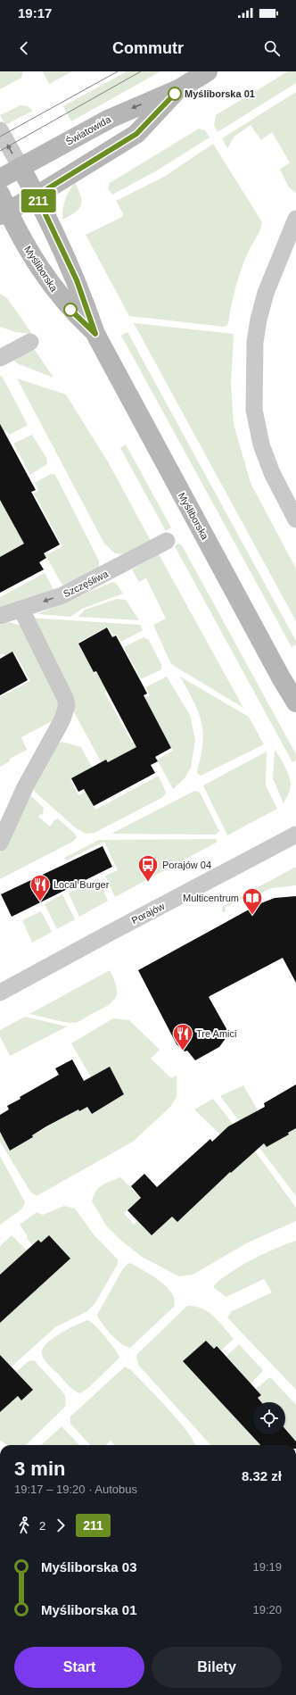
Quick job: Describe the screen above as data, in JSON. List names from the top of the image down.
{
  "streets": {
    "street": [
      "Światowida",
      "Myśliborska",
      "Szczęśliwa",
      "Porajów"
    ]
  },
  "crossings": [
    ["Światowida", "Myśliborska"]
  ],
  "one_way": ["Szczęśliwa"],
  "places": {
    "other": ["Myśliborska 01"],
    "bus stop": ["Porajów 04"],
    "restaurant": ["Local Burger", "Tre Amici"],
    "library": ["Multicentrum"]
  },
  "lines": ["bus line 211"],
  "page": {
    "status": "19:17",
    "header": "Commutr",
    "on_map": "211",
    "heading": ["3 min", "19:17 – 19:20 · Autobus", "8.32 zł"],
    "legs": ["2", "211"],
    "list": [
      {
        "name": "Myśliborska 03",
        "value": "19:19"
      },
      {
        "name": "Myśliborska 01",
        "value": "19:20"
      }
    ],
    "buttons": ["Start", "Bilety"]
  }
}
